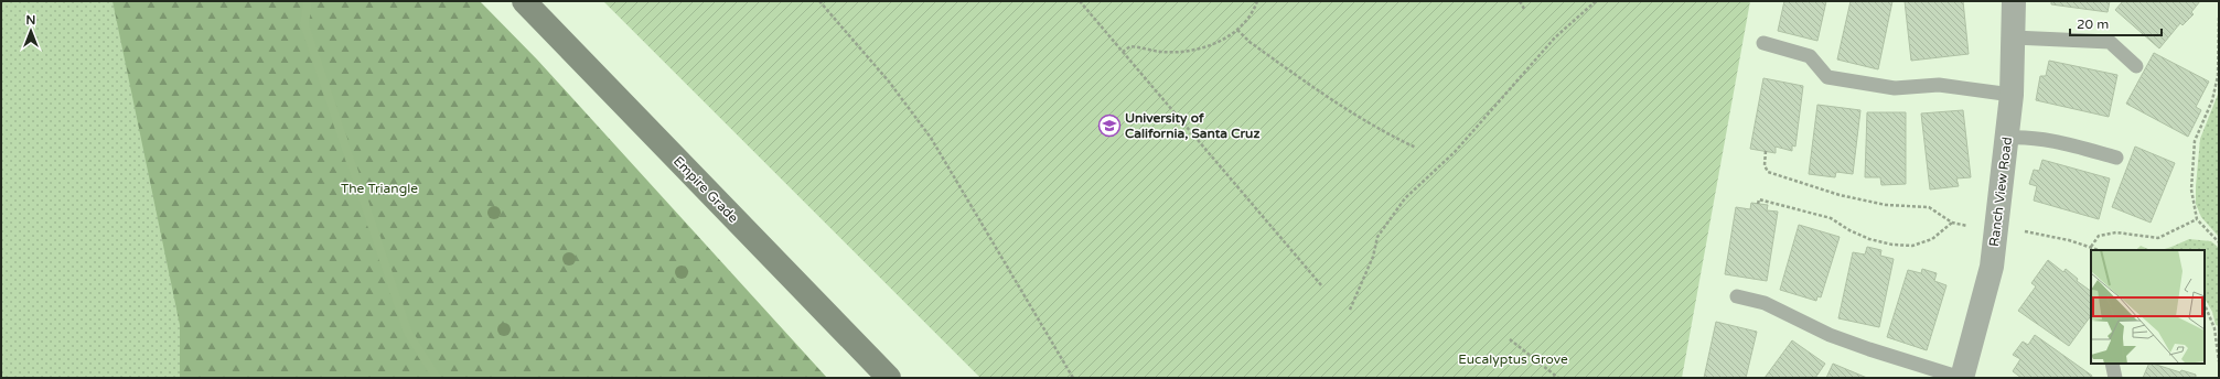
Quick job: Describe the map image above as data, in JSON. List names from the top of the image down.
{
  "streets": {
    "main road": ["Empire Grade"],
    "street": ["Ranch View Road"]
  },
  "parks": ["The Triangle", "Eucalyptus Grove"],
  "places": {
    "school or university": ["University of California, Santa Cruz"]
  },
  "scale_bar": "20 m",
  "north": "top"
}
